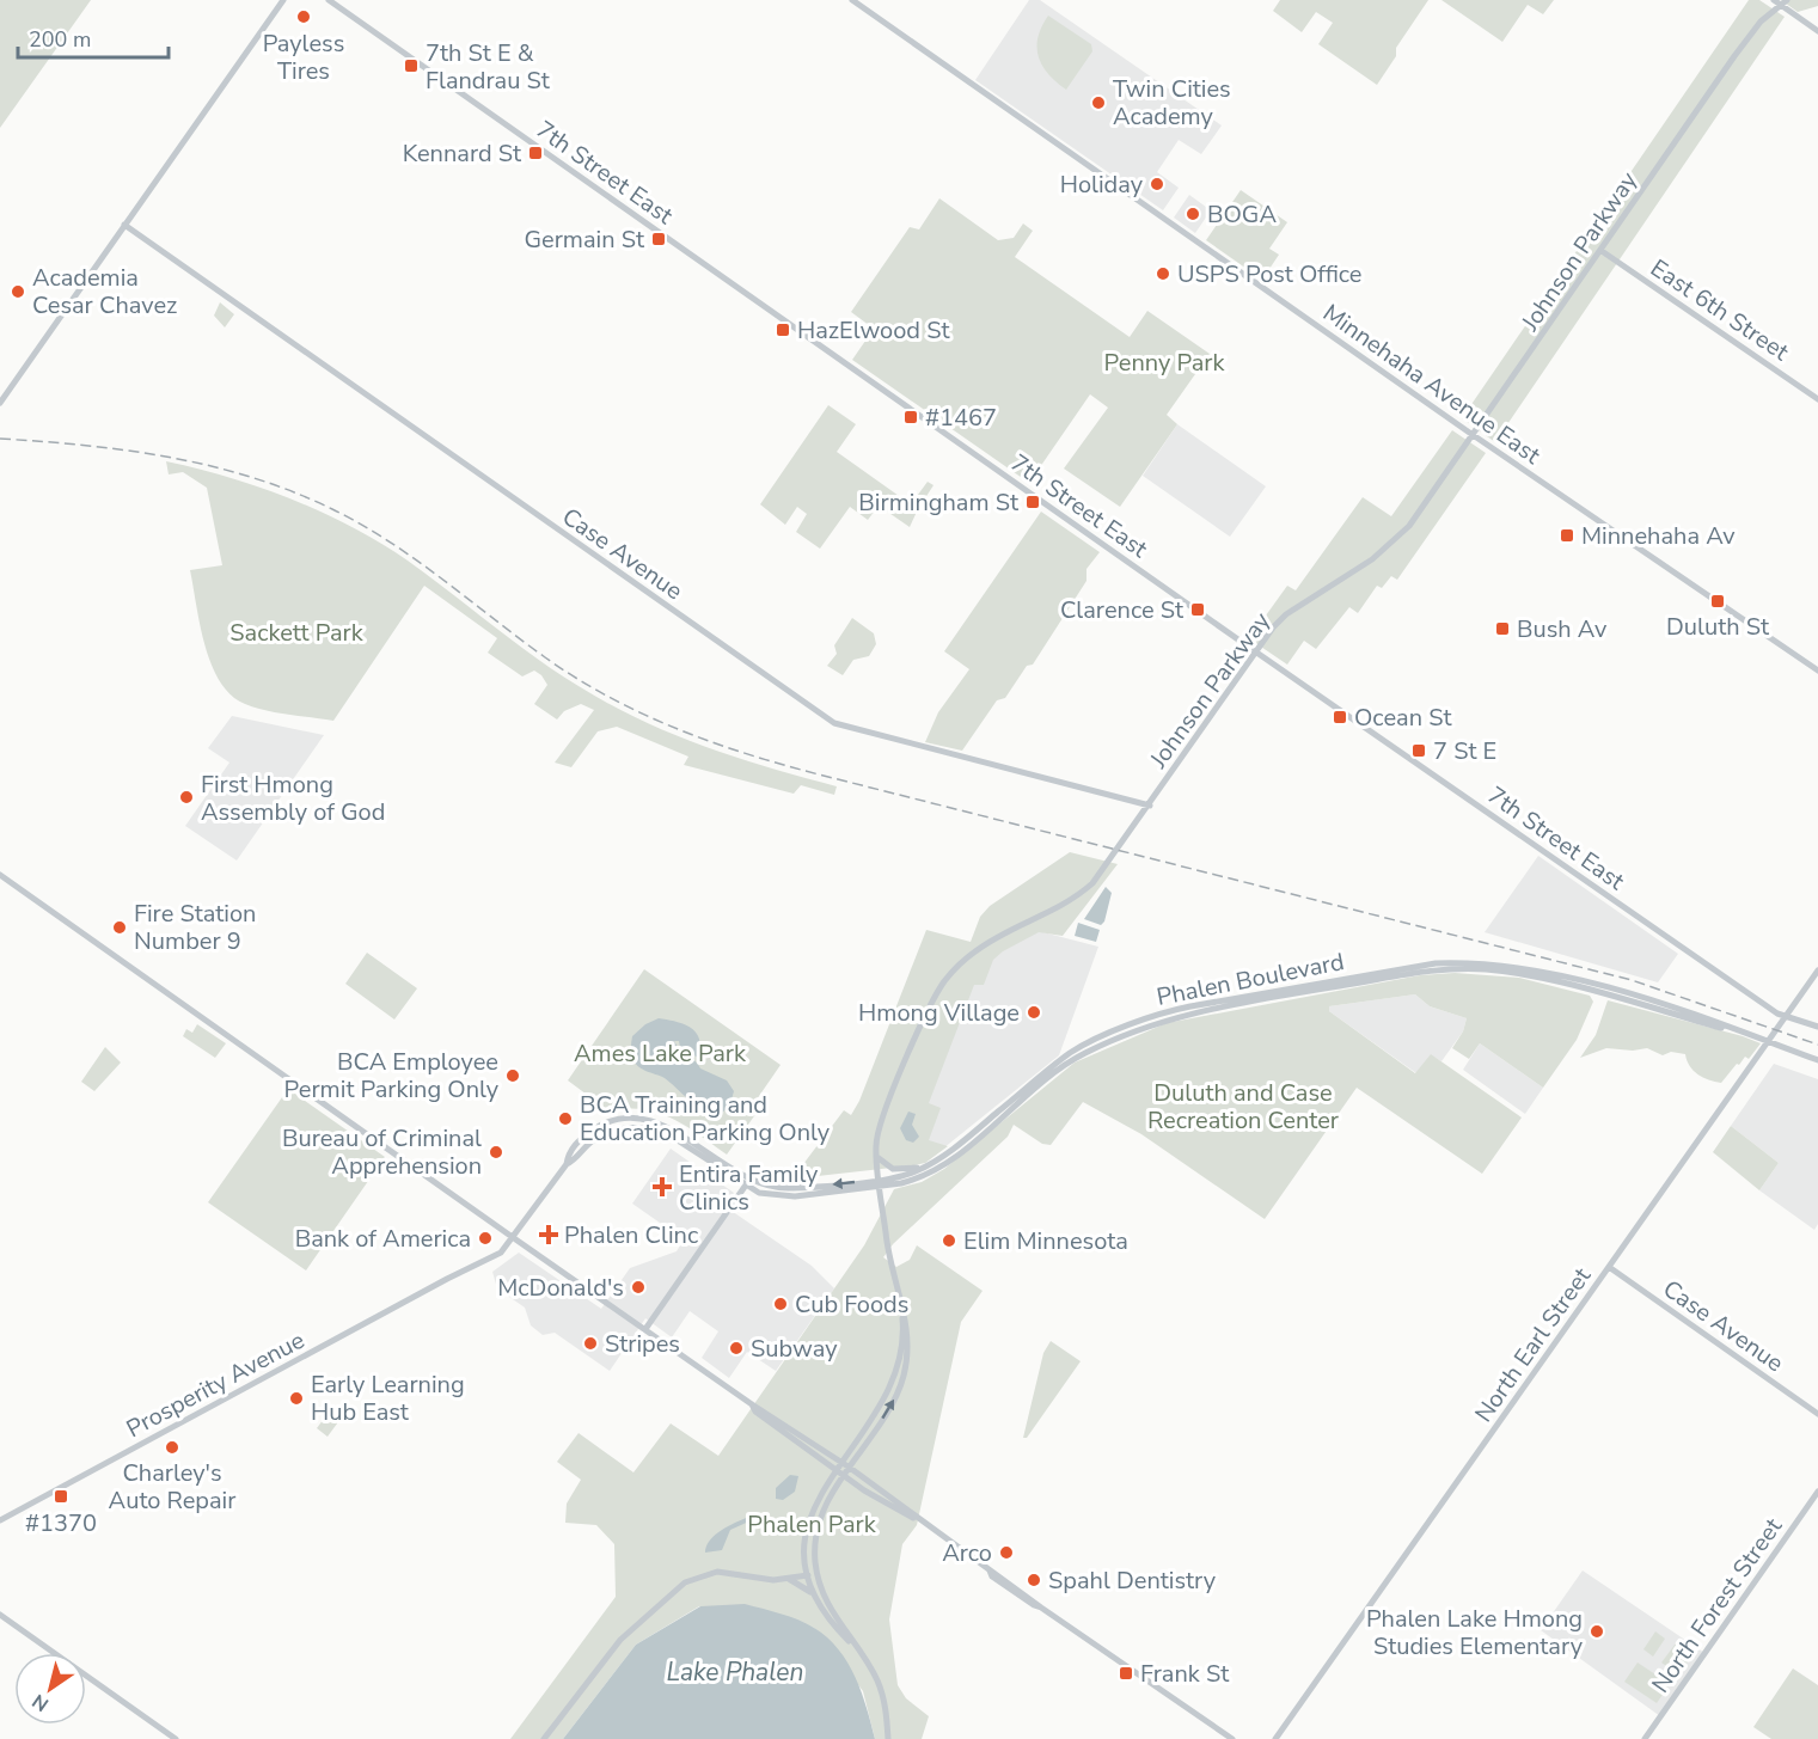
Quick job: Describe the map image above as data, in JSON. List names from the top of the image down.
{
  "streets": {
    "street": [
      "7th Street East",
      "Johnson Parkway",
      "East 6th Street",
      "Minnehaha Avenue East",
      "Case Avenue",
      "Phalen Boulevard",
      "North Earl Street",
      "Prosperity Avenue",
      "North Forest Street"
    ]
  },
  "crossings": [
    ["7th Street East", "Johnson Parkway"],
    ["Johnson Parkway", "East 6th Street"],
    ["Johnson Parkway", "Minnehaha Avenue East"],
    ["Johnson Parkway", "Case Avenue"],
    ["Johnson Parkway", "Phalen Boulevard"],
    ["Case Avenue", "North Earl Street"],
    ["Phalen Boulevard", "Prosperity Avenue"]
  ],
  "water": ["Lake Phalen"],
  "parks": [
    "Penny Park",
    "Sackett Park",
    "Ames Lake Park",
    "Duluth and Case Recreation Center",
    "Phalen Park"
  ],
  "places": {
    "other": [
      "Payless Tires",
      "Twin Cities Academy",
      "Holiday",
      "BOGA",
      "USPS Post Office",
      "Academia Cesar Chavez",
      "First Hmong Assembly of God",
      "Fire Station Number 9",
      "Hmong Village",
      "BCA Employee Permit Parking Only",
      "BCA Training and Education Parking Only",
      "Bureau of Criminal Apprehension",
      "Bank of America",
      "Elim Minnesota",
      "McDonald's",
      "Cub Foods",
      "Stripes",
      "Subway",
      "Early Learning Hub East",
      "Charley's Auto Repair",
      "Arco",
      "Spahl Dentistry",
      "Phalen Lake Hmong Studies Elementary"
    ],
    "transit": [
      "7th St E & Flandrau St",
      "Kennard St",
      "Germain St",
      "HazElwood St",
      "#1467",
      "Birmingham St",
      "Minnehaha Av",
      "Duluth St",
      "Clarence St",
      "Bush Av",
      "Ocean St",
      "7 St E",
      "#1370",
      "Frank St"
    ],
    "health": ["Entira Family Clinics", "Phalen Clinc"]
  },
  "scale_bar": "200 m",
  "north": "bottom left"
}
